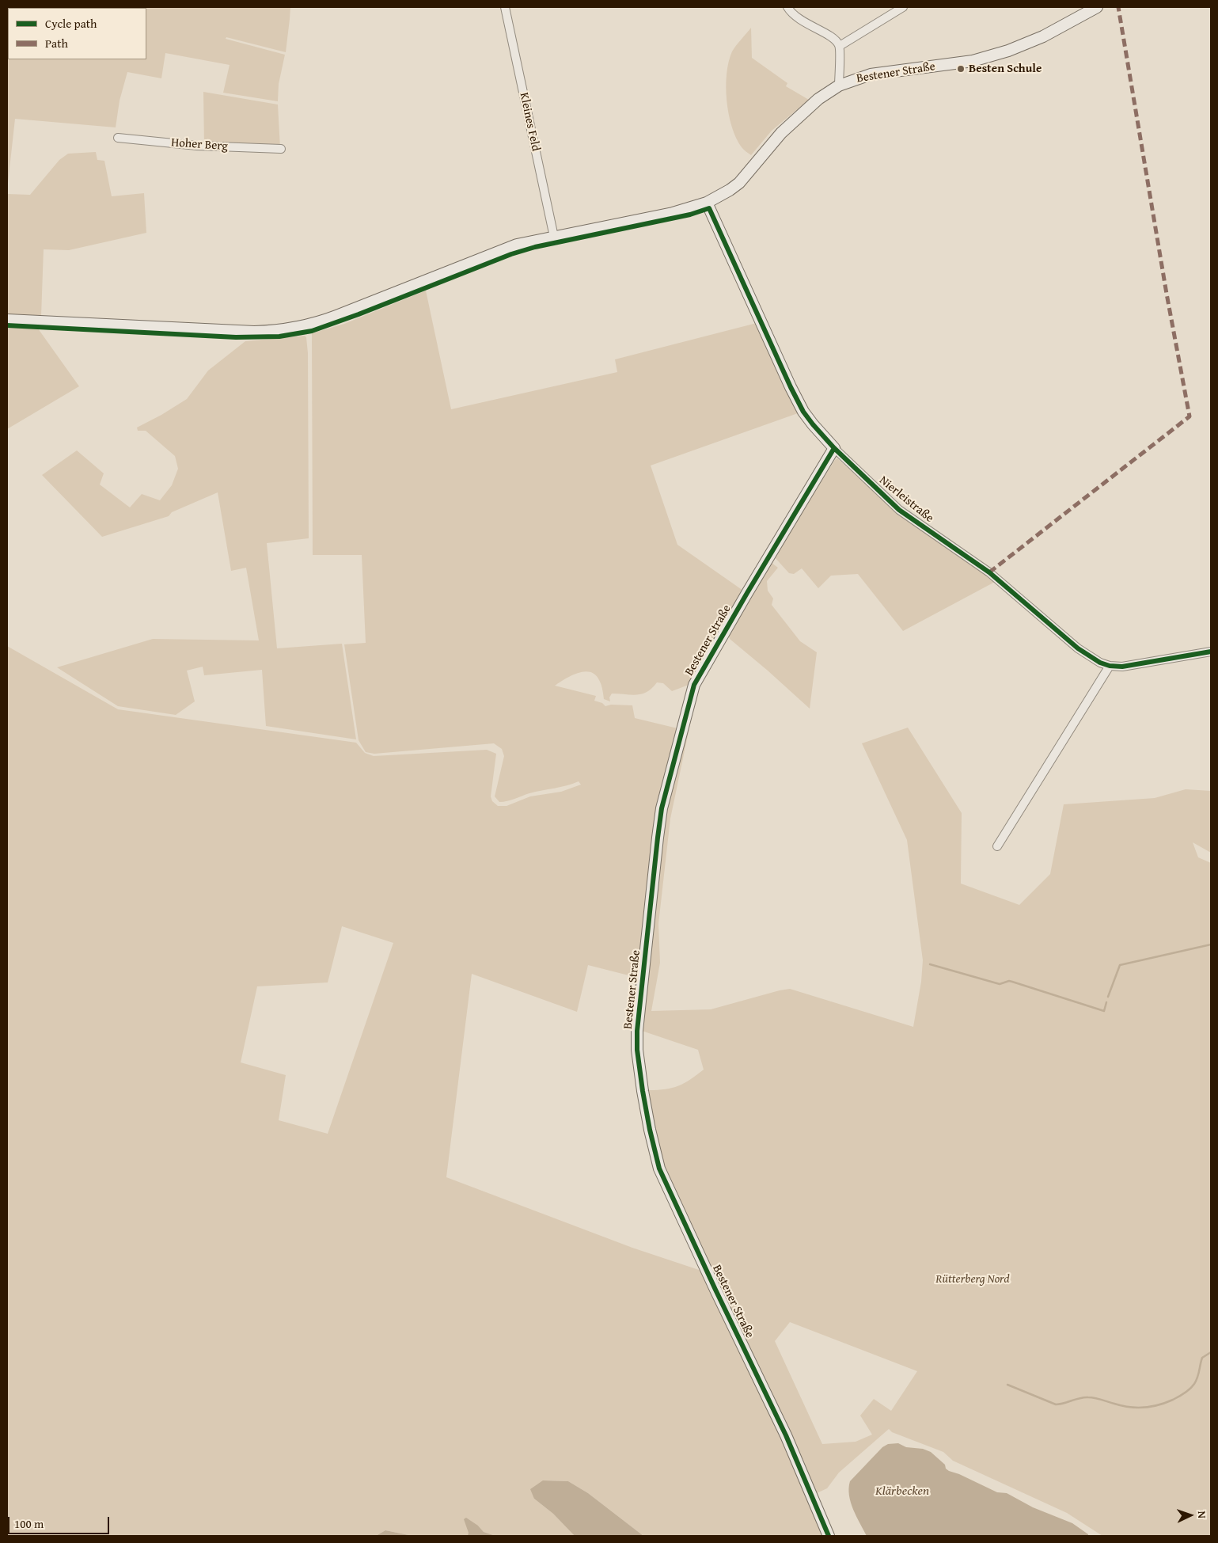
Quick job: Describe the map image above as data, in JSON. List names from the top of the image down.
{
  "streets": {
    "street": [
      "Bestener Straße",
      "Kleines Feld",
      "Hoher Berg",
      "Nierleistraße"
    ]
  },
  "crossings": [
    ["Bestener Straße", "Kleines Feld"],
    ["Bestener Straße", "Nierleistraße"]
  ],
  "water": ["Klärbecken"],
  "parks": ["Rütterberg Nord"],
  "places": ["Besten Schule"],
  "legend": ["Cycle path", "Path"],
  "scale_bar": "100 m",
  "north": "right"
}
